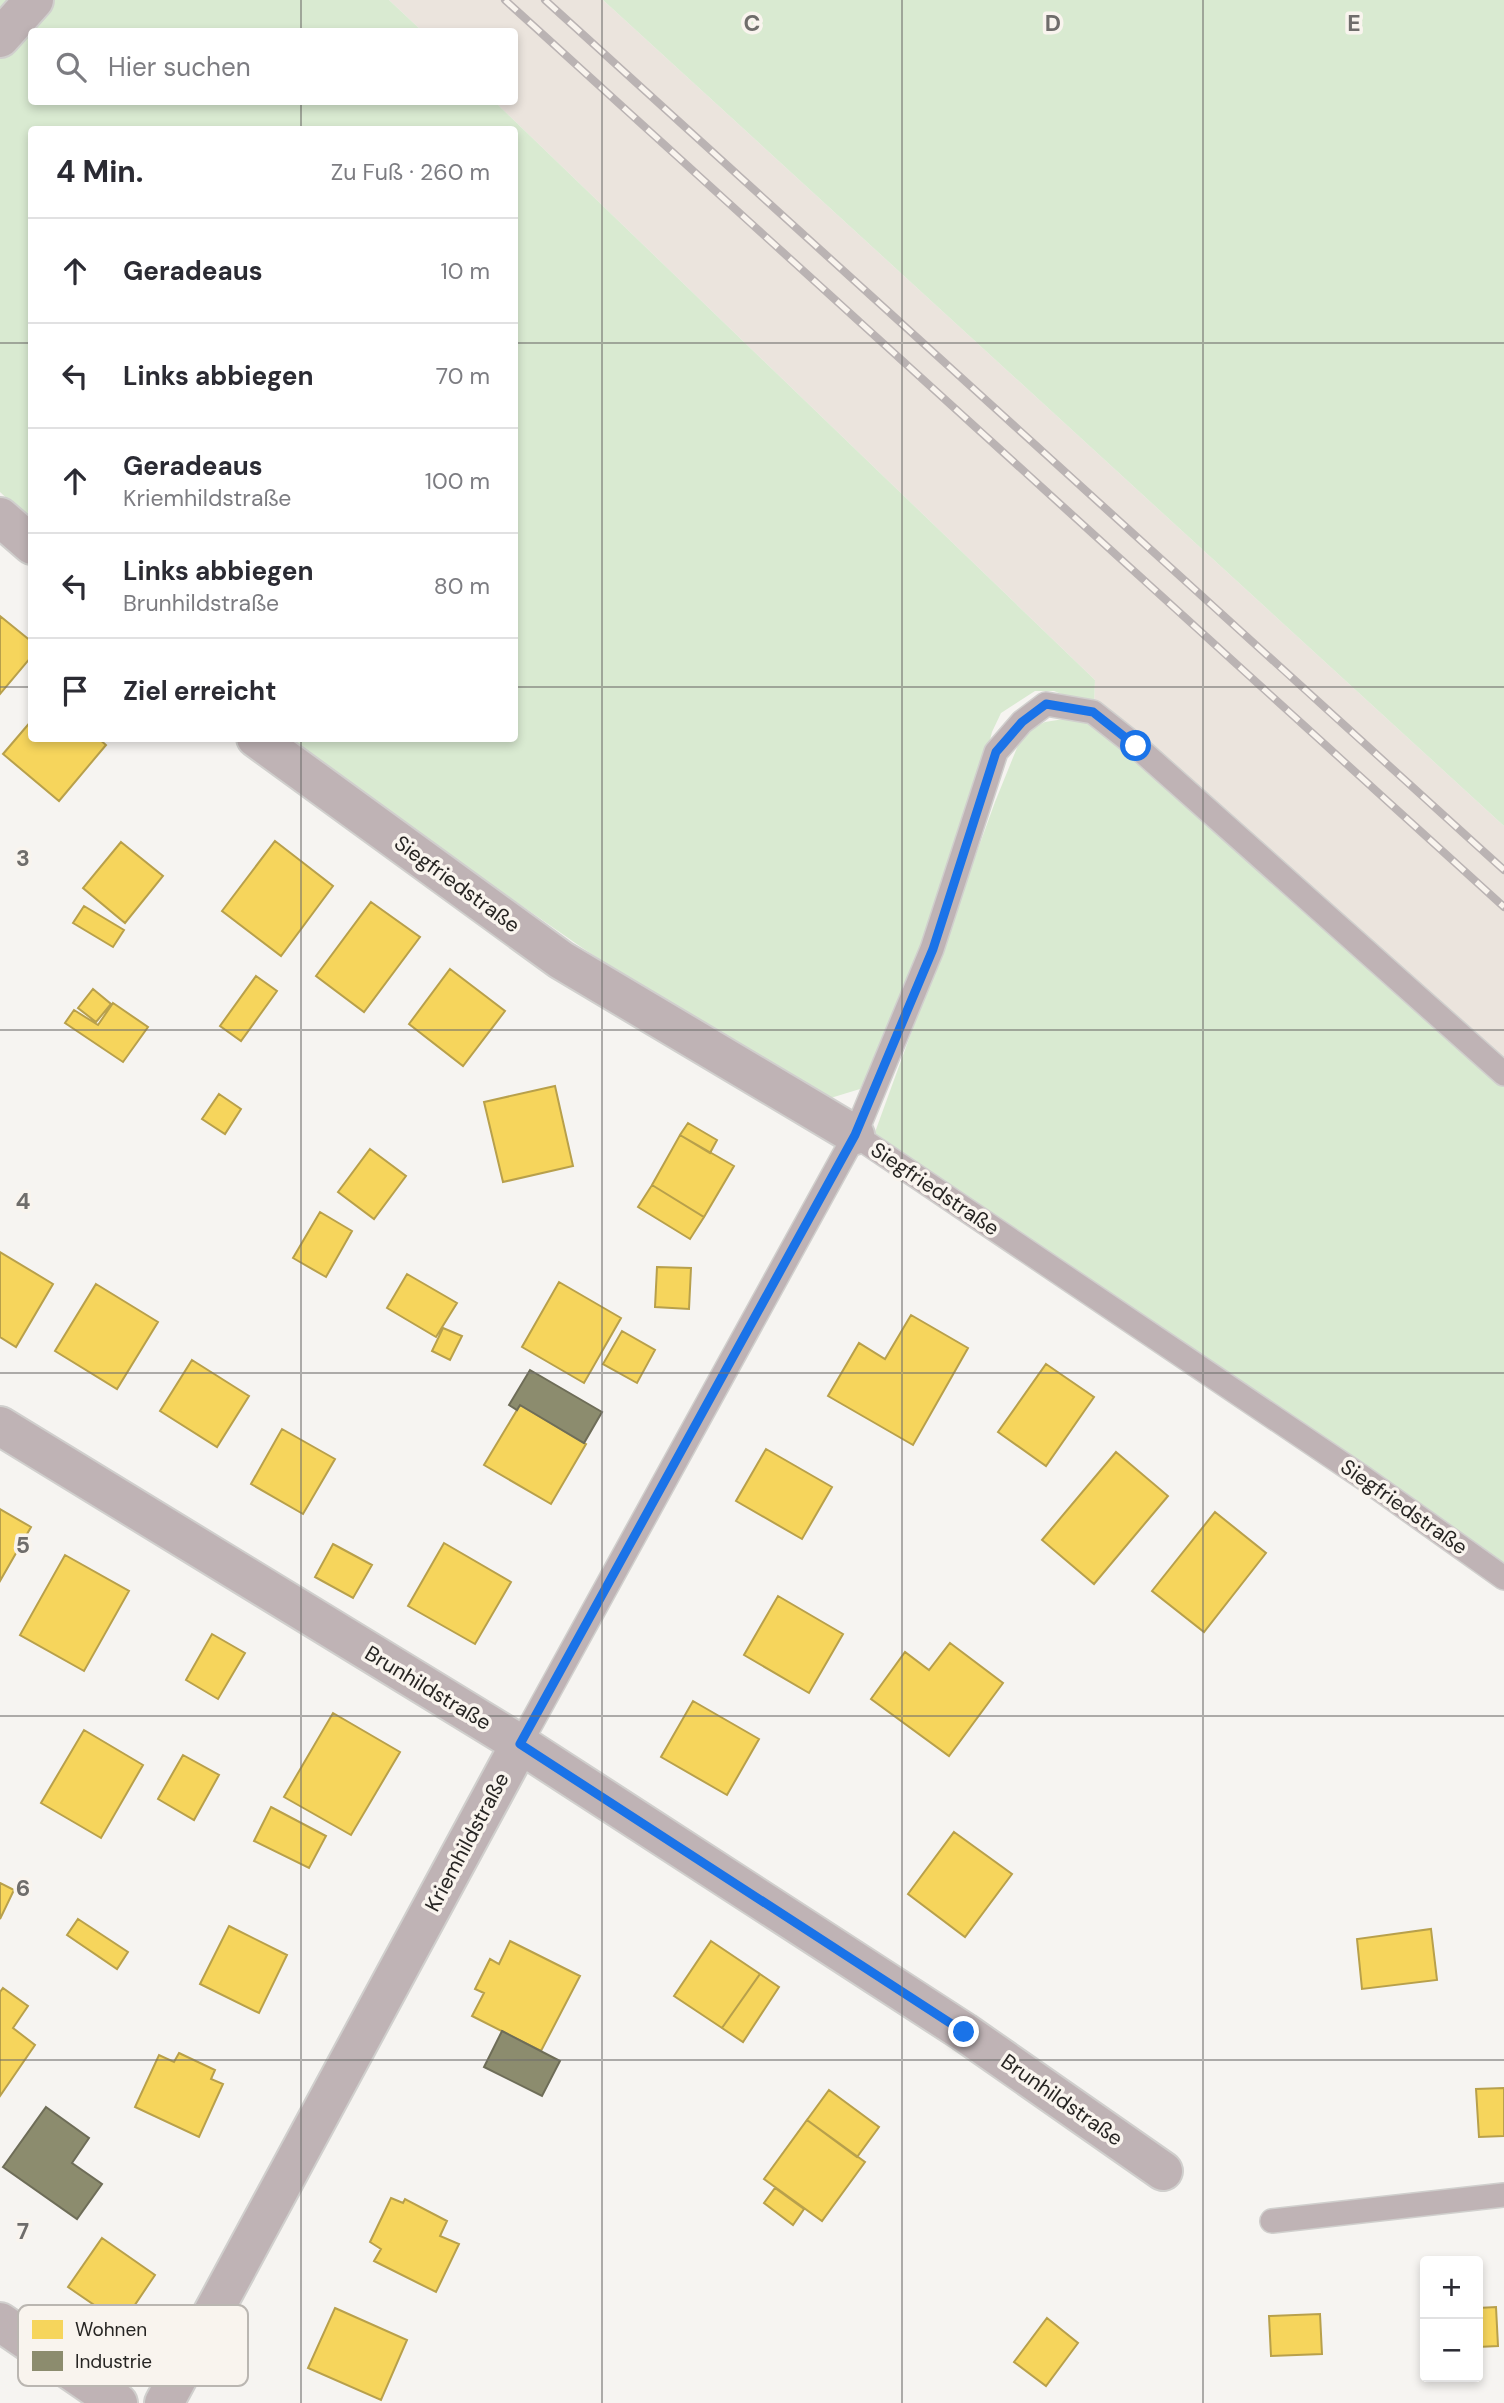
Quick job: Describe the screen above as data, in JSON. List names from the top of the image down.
{
  "streets": {
    "street": ["Siegfriedstraße", "Brunhildstraße", "Kriemhildstraße"]
  },
  "crossings": [
    ["Siegfriedstraße", "Kriemhildstraße"],
    ["Brunhildstraße", "Kriemhildstraße"]
  ],
  "legend": ["Wohnen", "Industrie"],
  "page": {
    "search": "Hier suchen",
    "heading": ["4 Min.", "Zu Fuß · 260 m"],
    "list": [
      ["Geradeaus", "10 m"],
      ["Links abbiegen", "70 m"],
      ["Geradeaus", "Kriemhildstraße", "100 m"],
      ["Links abbiegen", "Brunhildstraße", "80 m"],
      "Ziel erreicht"
    ],
    "map_buttons": ["+", "−"]
  },
  "grid": {
    "columns": ["C", "D", "E"],
    "rows": [
      "3",
      "4",
      "5",
      "6",
      "7"
    ]
  }
}
